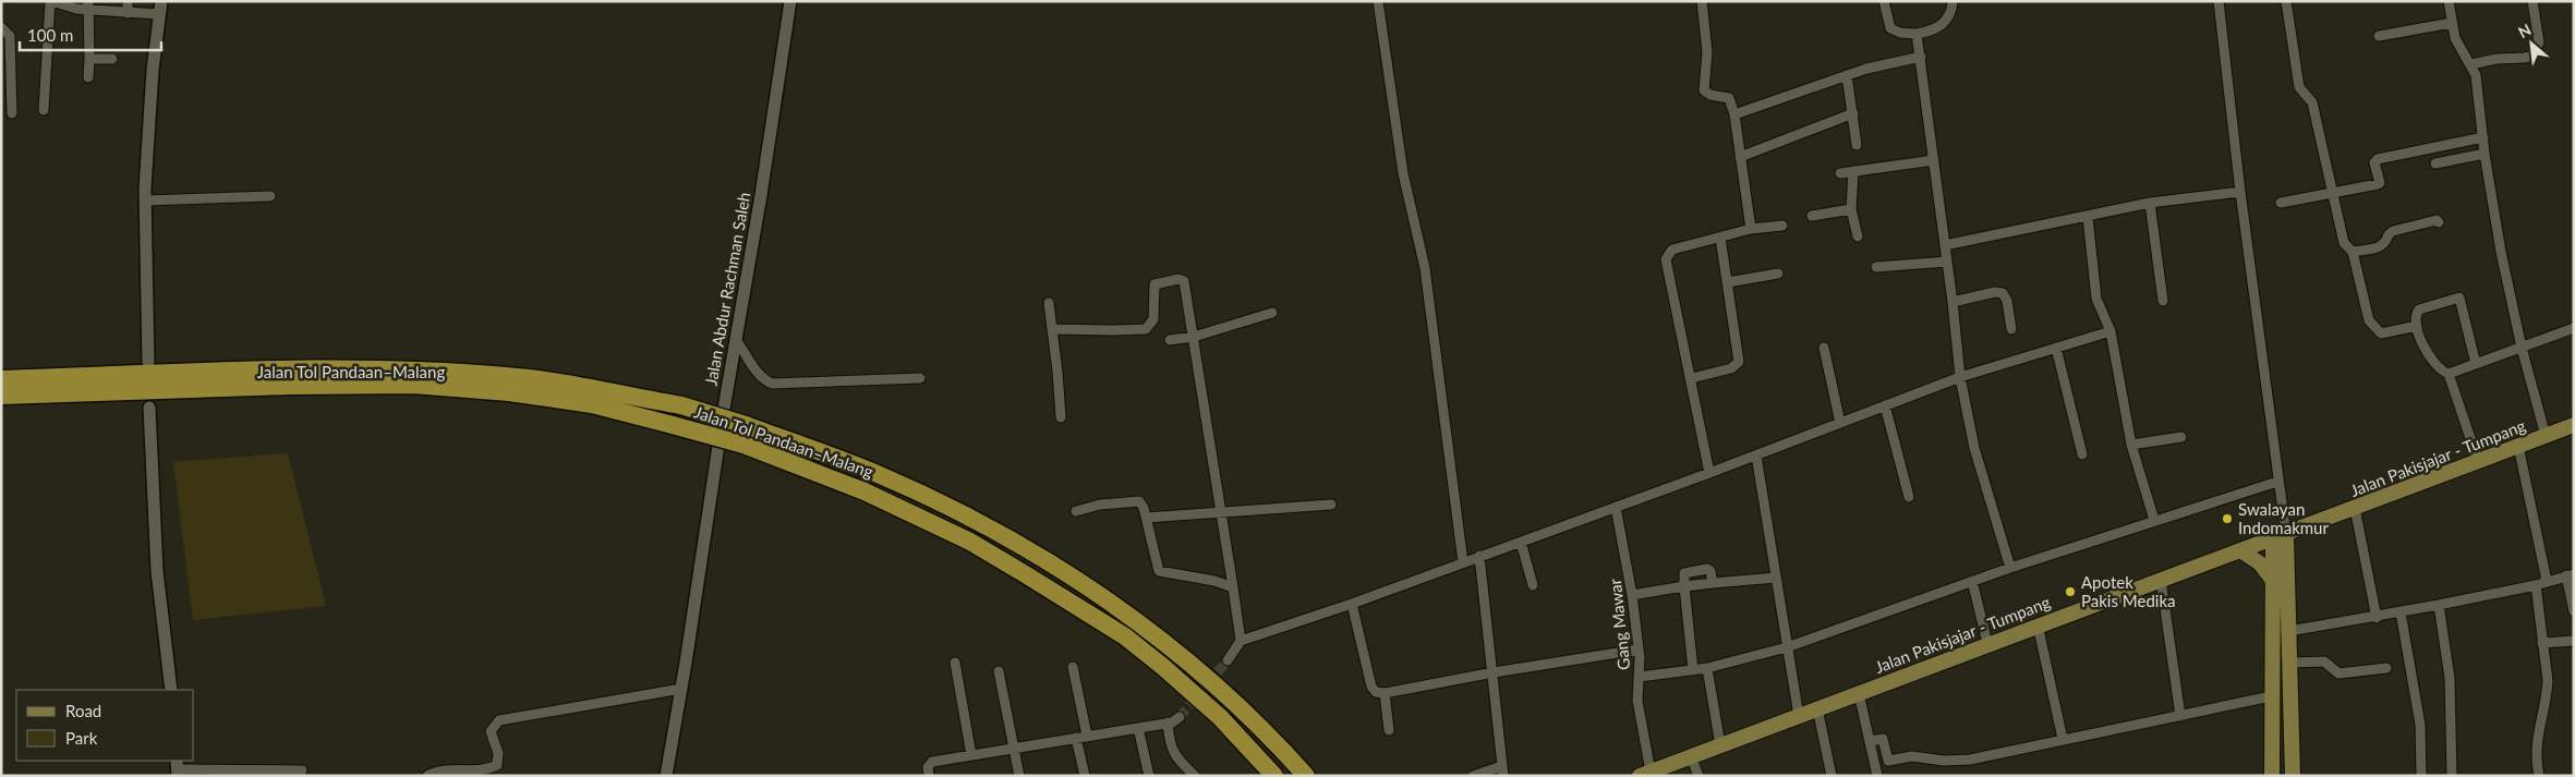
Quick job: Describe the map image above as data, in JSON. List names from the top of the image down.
{
  "streets": {
    "highway": ["Jalan Tol Pandaan–Malang"],
    "main road": ["Jalan Pakisjajar - Tumpang"],
    "street": ["Jalan Abdur Rachman Saleh", "Gang Mawar"]
  },
  "crossings": [
    ["Jalan Pakisjajar - Tumpang", "Gang Mawar"]
  ],
  "places": ["Swalayan Indomakmur", "Apotek Pakis Medika"],
  "legend": ["Road", "Park"],
  "scale_bar": "100 m",
  "north": "top left"
}
